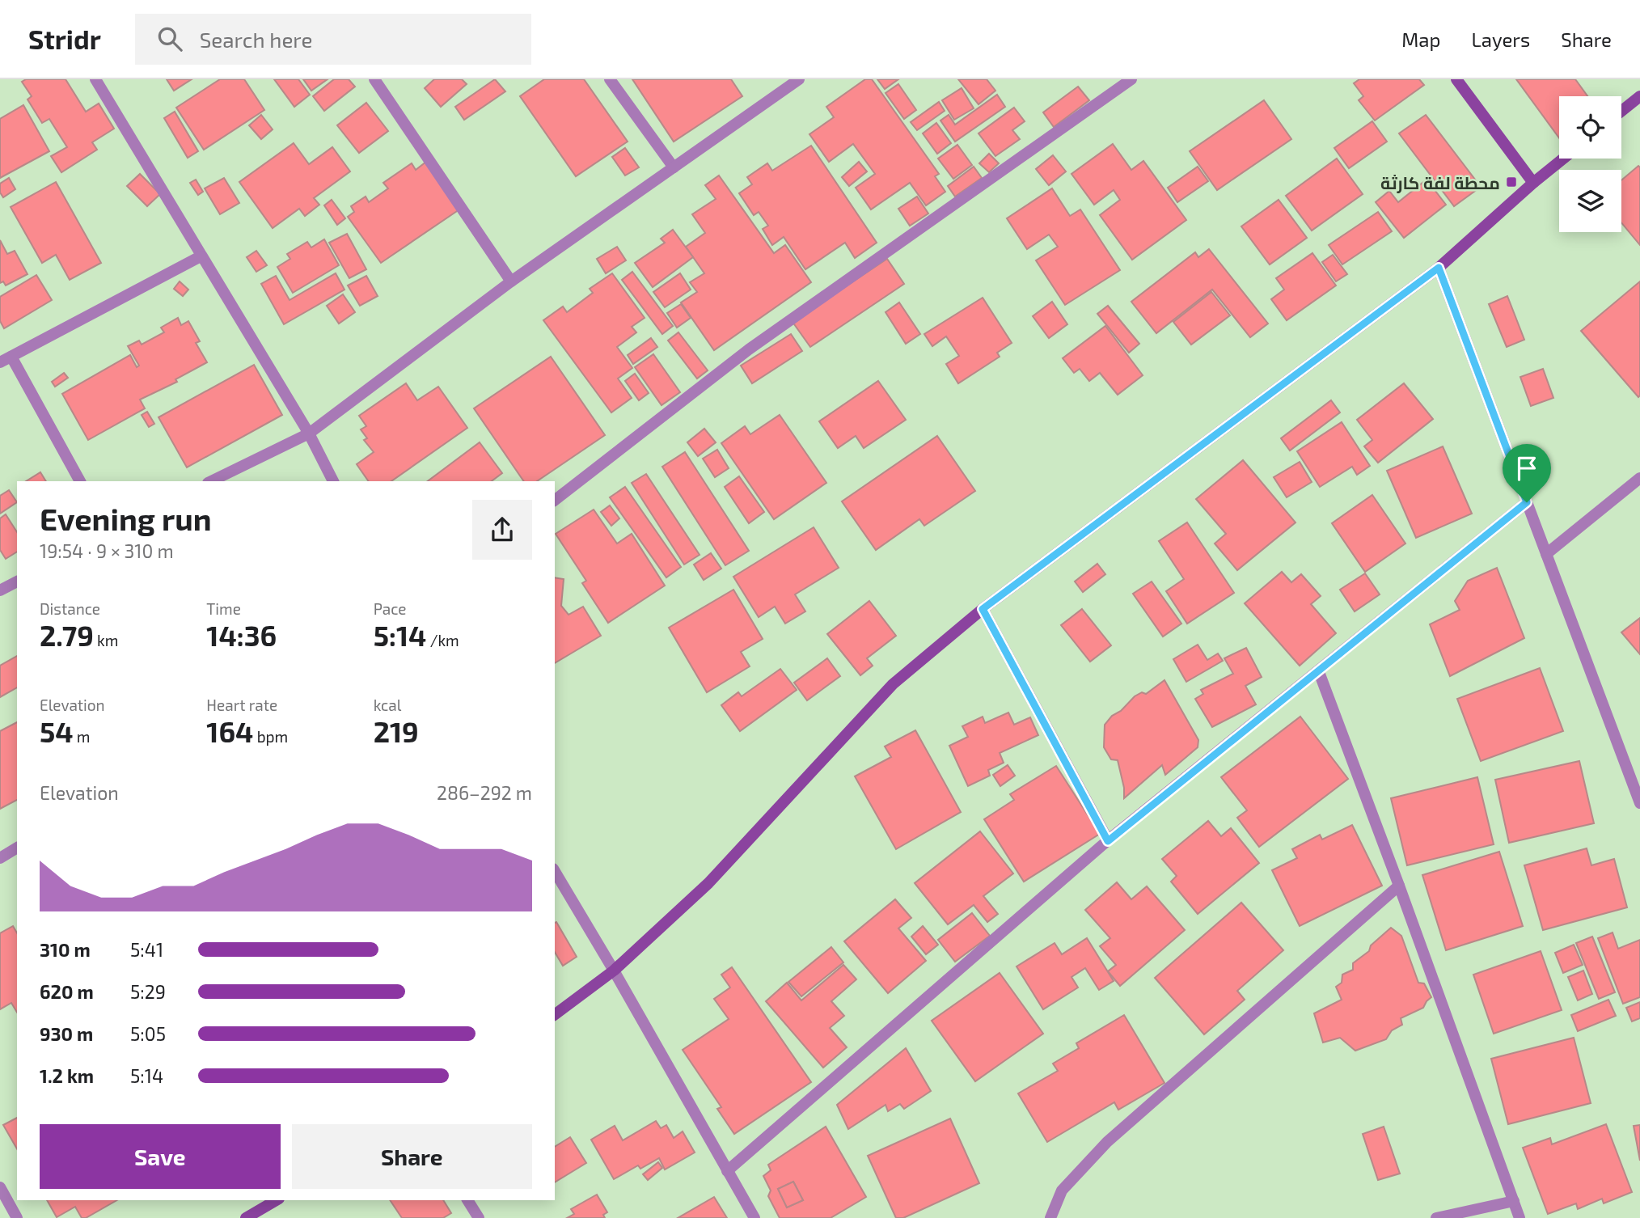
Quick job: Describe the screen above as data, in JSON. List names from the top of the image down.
{
  "places": {
    "transit": ["محطة لفة كارثة"]
  },
  "page": {
    "header": "Stridr",
    "search": "Search here",
    "nav": ["Map", "Layers", "Share"],
    "heading": ["Evening run", "19:54 · 9 × 310 m"],
    "stats": [
      ["Distance", "2.79 km"],
      ["Time", "14:36"],
      ["Pace", "5:14 /km"],
      ["Elevation", "54 m"],
      ["Heart rate", "164 bpm"],
      ["kcal", "219"]
    ],
    "chart": ["Elevation", "286–292 m"],
    "list": [
      {
        "name": "310 m",
        "note": "5:41"
      },
      {
        "name": "620 m",
        "note": "5:29"
      },
      {
        "name": "930 m",
        "note": "5:05"
      },
      {
        "name": "1.2 km",
        "note": "5:14"
      }
    ],
    "buttons": ["Save", "Share"]
  }
}
